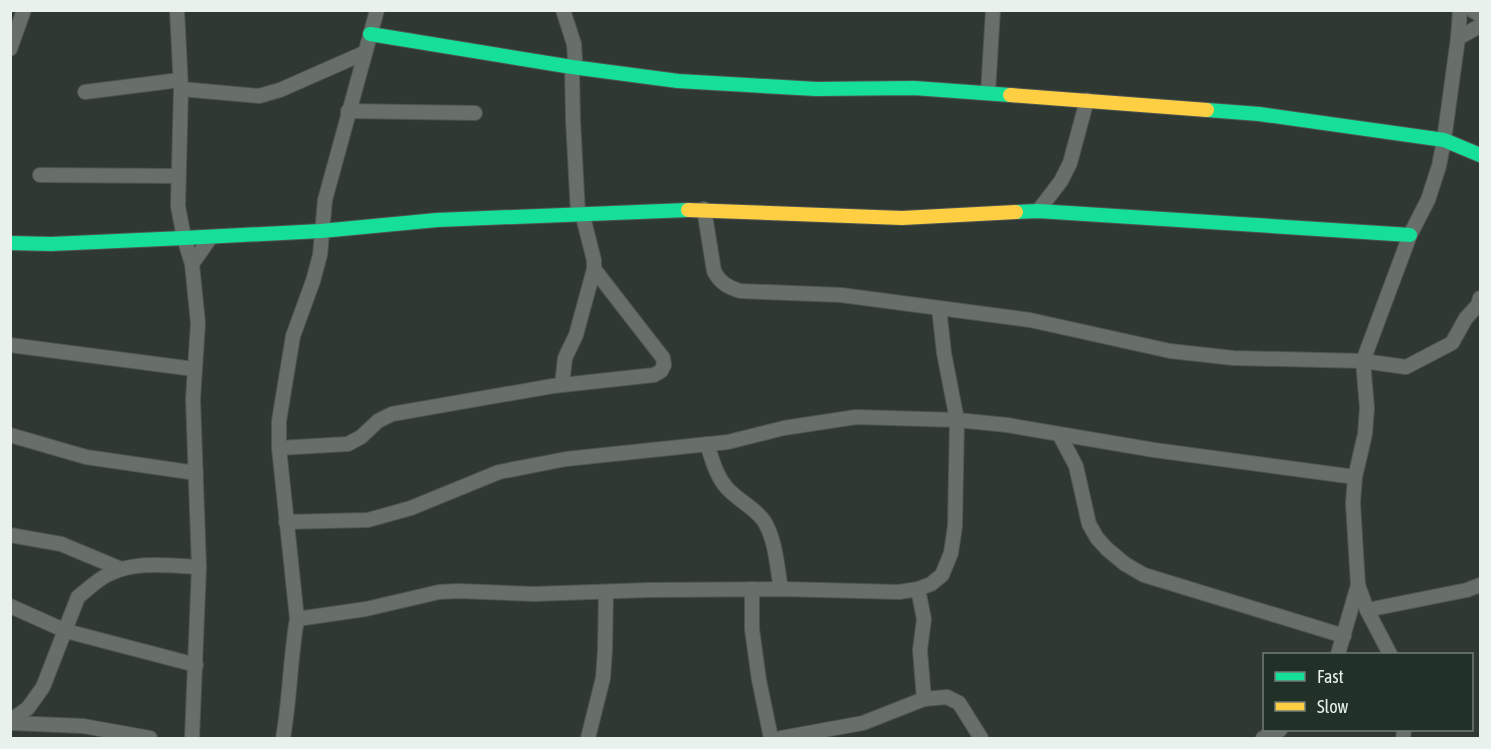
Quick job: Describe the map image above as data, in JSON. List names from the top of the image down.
{
  "legend": ["Fast", "Slow"]
}
